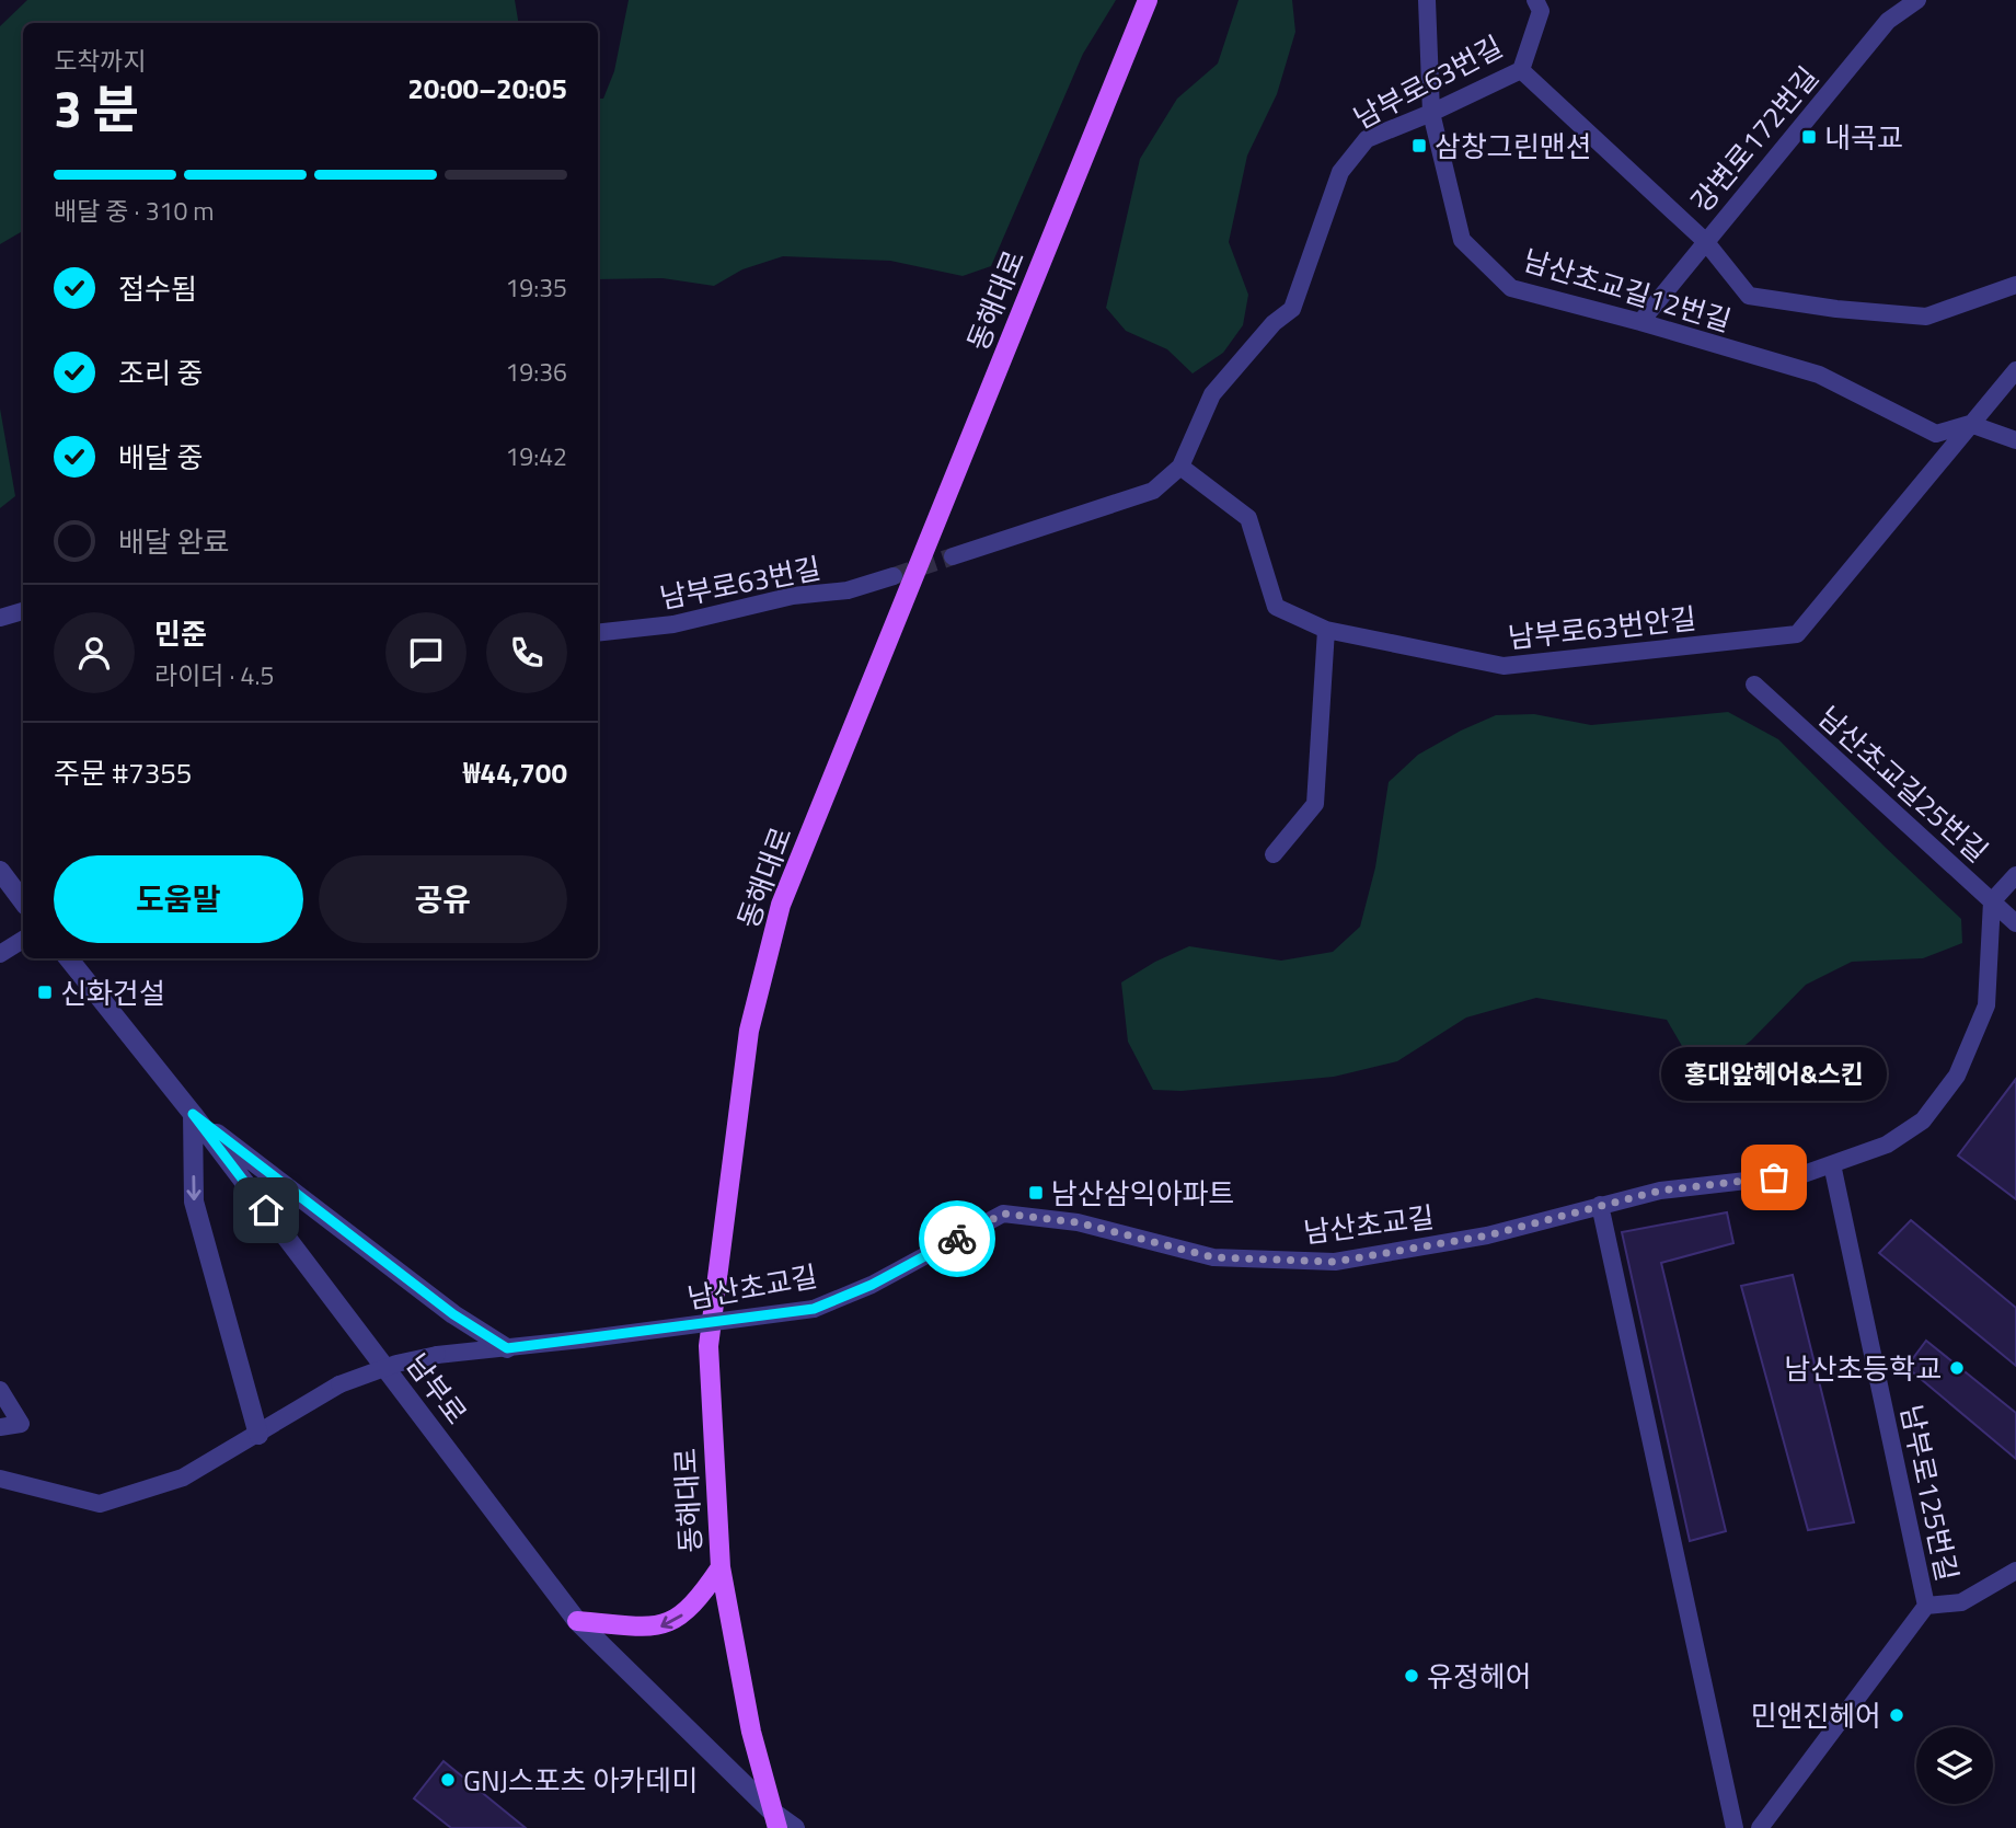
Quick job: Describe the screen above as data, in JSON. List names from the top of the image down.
{
  "streets": {
    "main road": ["동해대로"],
    "street": [
      "남부로63번길",
      "강변로172번길",
      "남산초교길12번길",
      "남부로63번안길",
      "남산초교길25번길",
      "남산초교길",
      "남부로",
      "남부로125번길"
    ]
  },
  "crossings": [
    ["남부로63번길", "남산초교길12번길"],
    ["남부로63번길", "남부로63번안길"],
    ["강변로172번길", "남산초교길12번길"],
    ["남산초교길12번길", "남부로63번안길"],
    ["동해대로", "남부로"],
    ["남산초교길25번길", "남산초교길"],
    ["남산초교길", "남부로125번길"]
  ],
  "places": {
    "transit": [
      "내곡교",
      "삼창그린맨션",
      "신화건설",
      "남산삼익아파트"
    ],
    "other": [
      "홍대앞헤어&스킨",
      "남산초등학교",
      "유정헤어",
      "민앤진헤어",
      "GNJ스포츠 아카데미"
    ]
  },
  "page": {
    "heading": ["3 분", "도착까지", "20:00–20:05"],
    "panel": [
      "민준",
      "라이더 · 4.5",
      "주문 #7355",
      "₩44,700"
    ],
    "bar": "배달 중 · 310 m",
    "list": [
      ["접수됨", "19:35"],
      ["조리 중", "19:36"],
      ["배달 중", "19:42"],
      "배달 완료"
    ],
    "buttons": ["도움말", "공유"],
    "bubble": "홍대앞헤어&스킨"
  }
}
